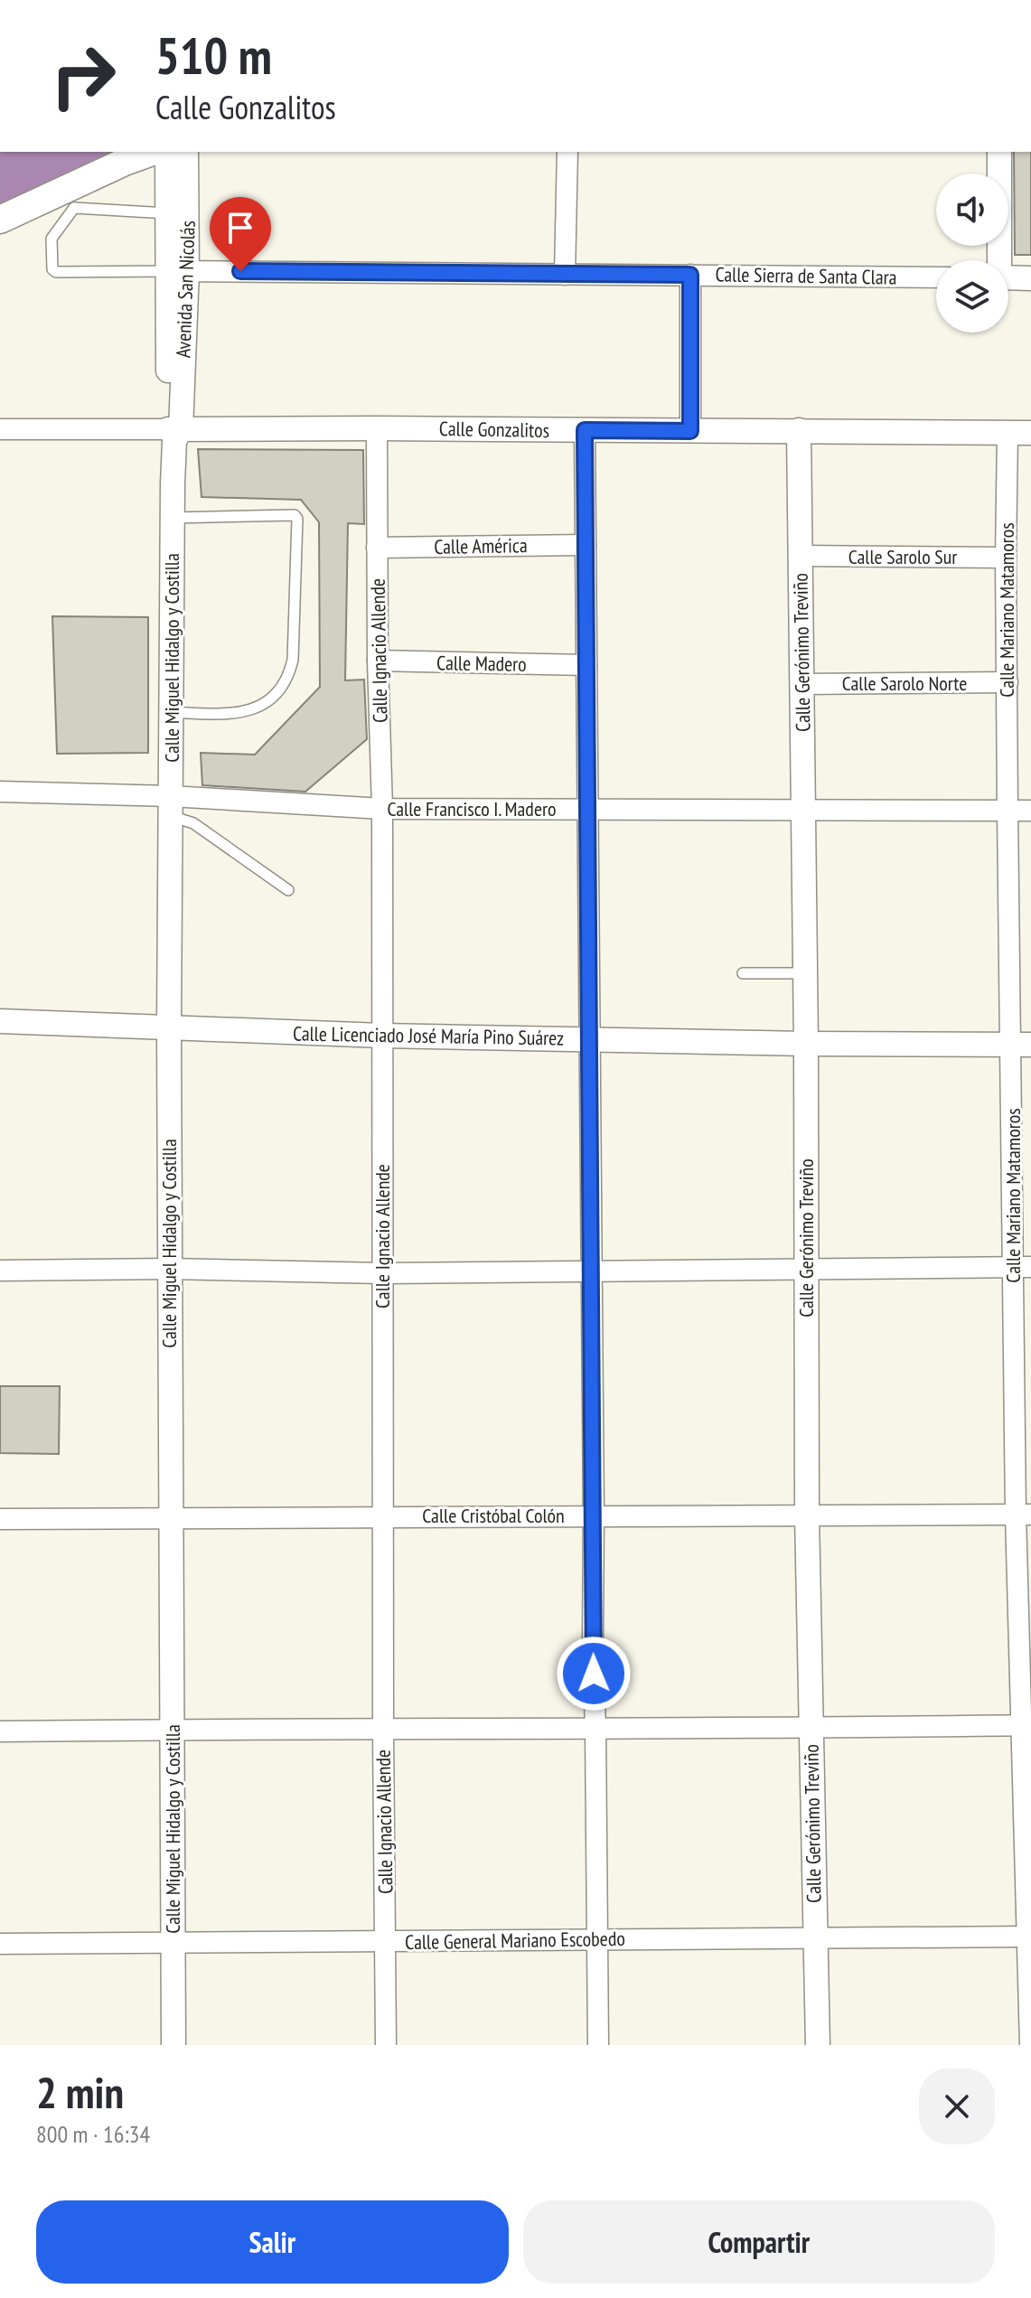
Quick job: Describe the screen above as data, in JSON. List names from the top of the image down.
{
  "streets": {
    "street": [
      "Calle Sierra de Santa Clara",
      "Avenida San Nicolás",
      "Calle Gonzalitos",
      "Calle América",
      "Calle Sarolo Sur",
      "Calle Mariano Matamoros",
      "Calle Ignacio Allende",
      "Calle Gerónimo Treviño",
      "Calle Miguel Hidalgo y Costilla",
      "Calle Madero",
      "Calle Sarolo Norte",
      "Calle Francisco I. Madero",
      "Calle Licenciado José María Pino Suárez",
      "Calle Cristóbal Colón",
      "Calle General Mariano Escobedo"
    ]
  },
  "crossings": [
    ["Calle Sierra de Santa Clara", "Avenida San Nicolás"],
    ["Avenida San Nicolás", "Calle Gonzalitos"],
    ["Avenida San Nicolás", "Calle Miguel Hidalgo y Costilla"],
    ["Calle Gonzalitos", "Calle Mariano Matamoros"],
    ["Calle Gonzalitos", "Calle Ignacio Allende"],
    ["Calle Gonzalitos", "Calle Gerónimo Treviño"],
    ["Calle Gonzalitos", "Calle Miguel Hidalgo y Costilla"],
    ["Calle América", "Calle Ignacio Allende"],
    ["Calle Sarolo Sur", "Calle Mariano Matamoros"],
    ["Calle Sarolo Sur", "Calle Gerónimo Treviño"],
    ["Calle Mariano Matamoros", "Calle Sarolo Norte"],
    ["Calle Mariano Matamoros", "Calle Francisco I. Madero"],
    ["Calle Mariano Matamoros", "Calle Licenciado José María Pino Suárez"],
    ["Calle Mariano Matamoros", "Calle Cristóbal Colón"],
    ["Calle Mariano Matamoros", "Calle General Mariano Escobedo"],
    ["Calle Ignacio Allende", "Calle Madero"],
    ["Calle Ignacio Allende", "Calle Francisco I. Madero"],
    ["Calle Ignacio Allende", "Calle Licenciado José María Pino Suárez"],
    ["Calle Ignacio Allende", "Calle Cristóbal Colón"],
    ["Calle Ignacio Allende", "Calle General Mariano Escobedo"],
    ["Calle Gerónimo Treviño", "Calle Sarolo Norte"],
    ["Calle Gerónimo Treviño", "Calle Francisco I. Madero"],
    ["Calle Gerónimo Treviño", "Calle Licenciado José María Pino Suárez"],
    ["Calle Gerónimo Treviño", "Calle Cristóbal Colón"],
    ["Calle Gerónimo Treviño", "Calle General Mariano Escobedo"],
    ["Calle Miguel Hidalgo y Costilla", "Calle Francisco I. Madero"],
    ["Calle Miguel Hidalgo y Costilla", "Calle Licenciado José María Pino Suárez"],
    ["Calle Miguel Hidalgo y Costilla", "Calle Cristóbal Colón"],
    ["Calle Miguel Hidalgo y Costilla", "Calle General Mariano Escobedo"]
  ],
  "page": {
    "turn": ["510 m", "Calle Gonzalitos"],
    "heading": ["2 min", "800 m · 16:34"],
    "buttons": ["Salir", "Compartir"]
  }
}
